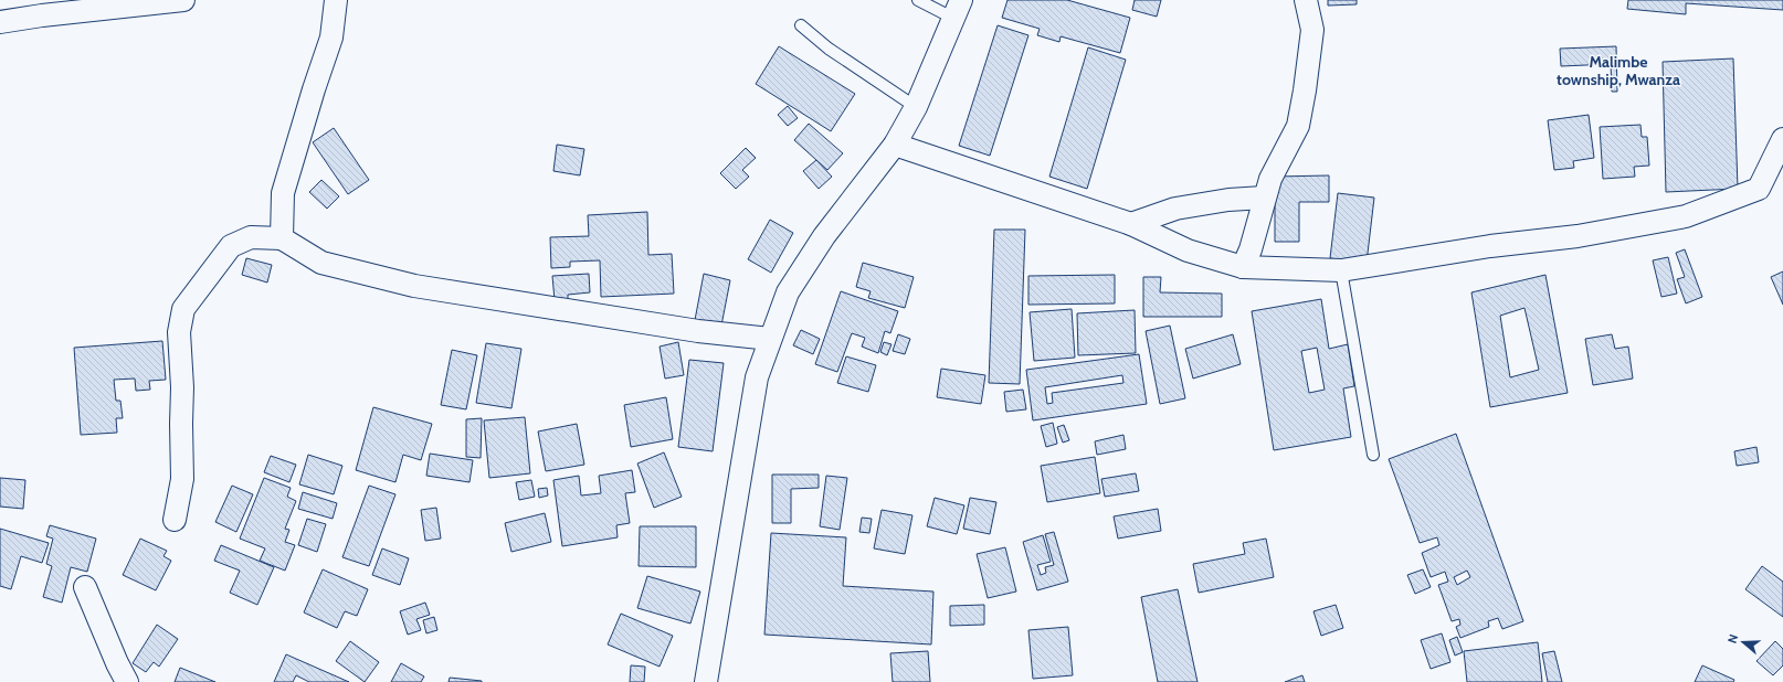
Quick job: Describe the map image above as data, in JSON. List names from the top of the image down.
{
  "districts": ["Malimbe township, Mwanza"],
  "north": "left"
}
